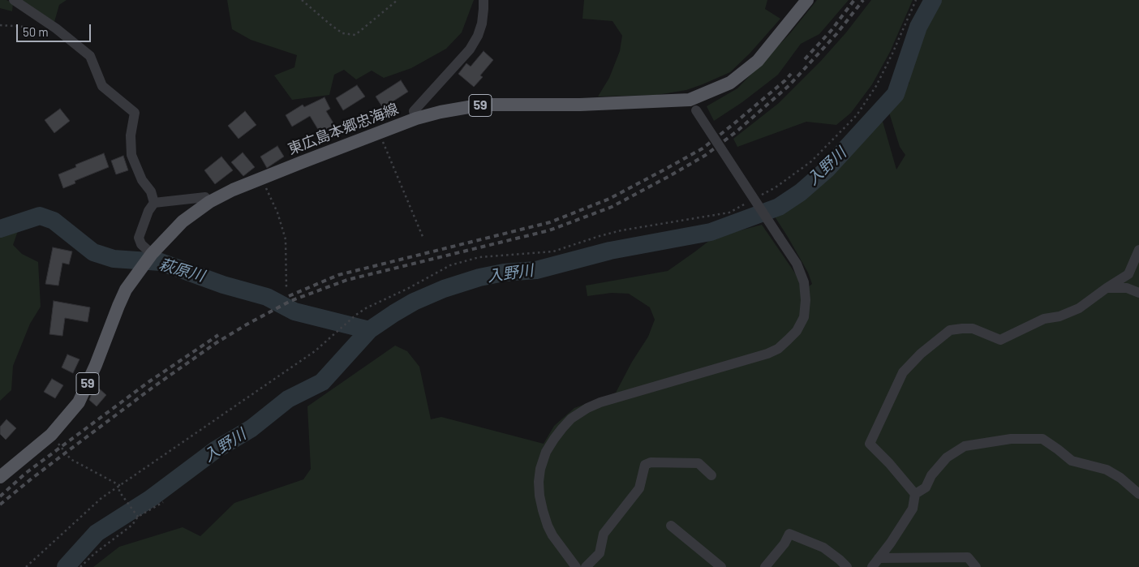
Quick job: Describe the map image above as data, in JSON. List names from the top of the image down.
{
  "streets": {
    "main road": ["59", "東広島本郷忠海線"]
  },
  "water": ["入野川", "萩原川"],
  "scale_bar": "50 m"
}
